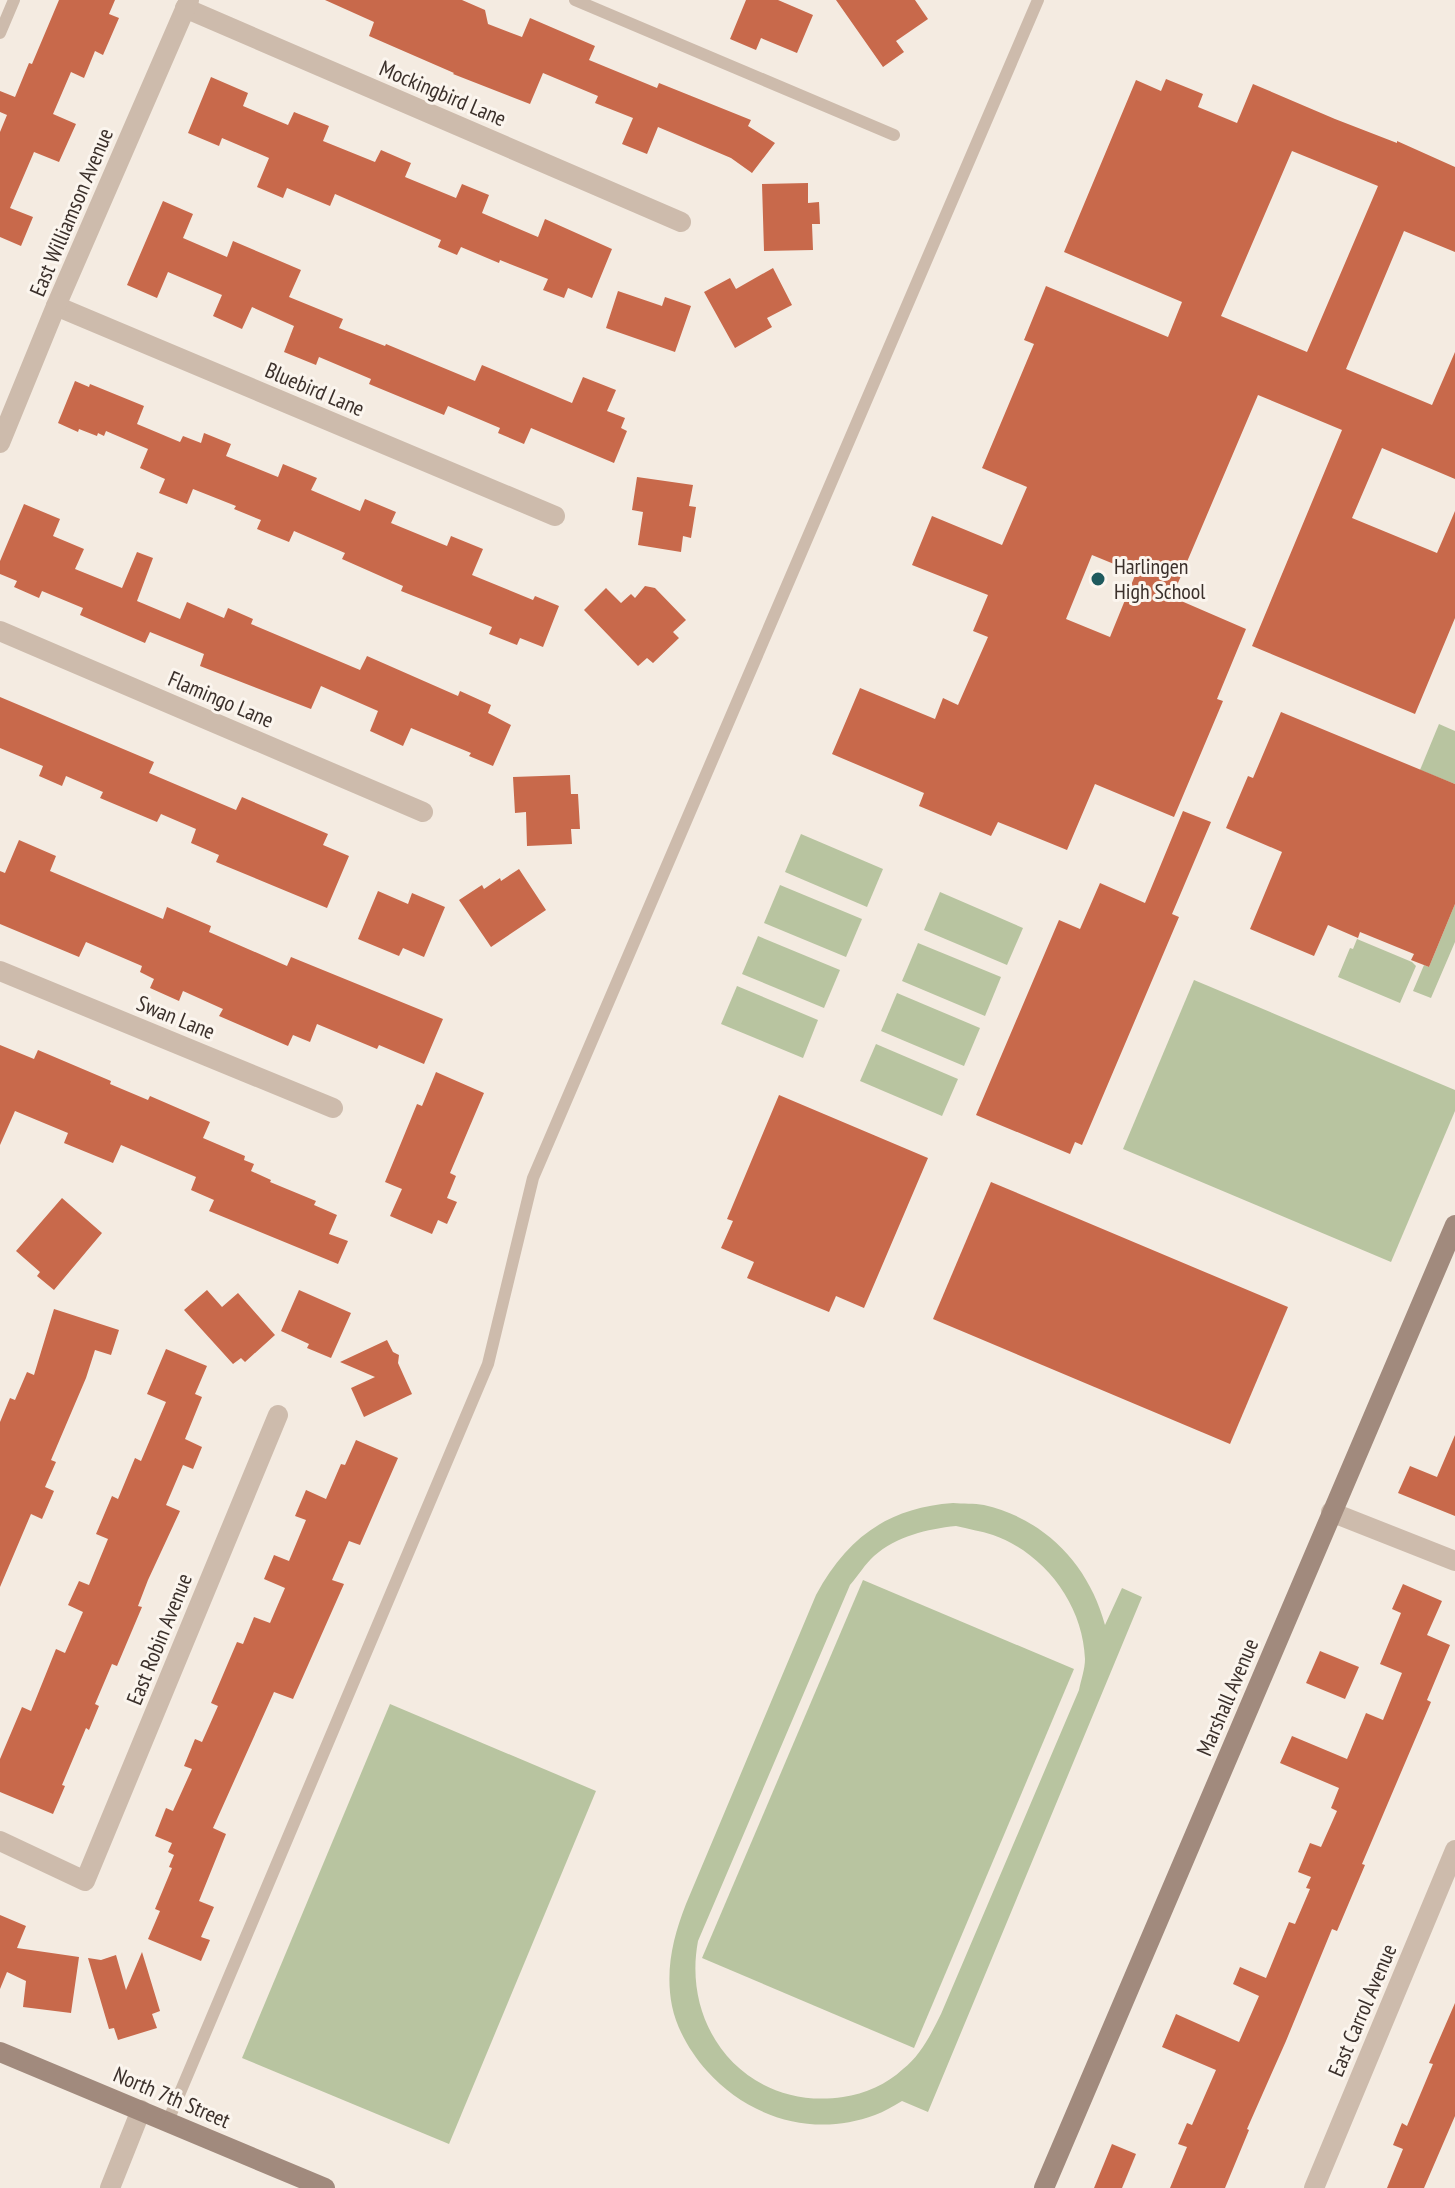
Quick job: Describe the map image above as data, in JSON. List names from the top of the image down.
{
  "streets": {
    "street": [
      "Mockingbird Lane",
      "East Williamson Avenue",
      "Bluebird Lane",
      "Flamingo Lane",
      "Swan Lane",
      "East Robin Avenue",
      "Marshall Avenue",
      "East Carrol Avenue",
      "North 7th Street"
    ]
  },
  "crossings": [
    ["Mockingbird Lane", "East Williamson Avenue"],
    ["East Williamson Avenue", "Bluebird Lane"]
  ],
  "places": ["Harlingen High School"]
}
